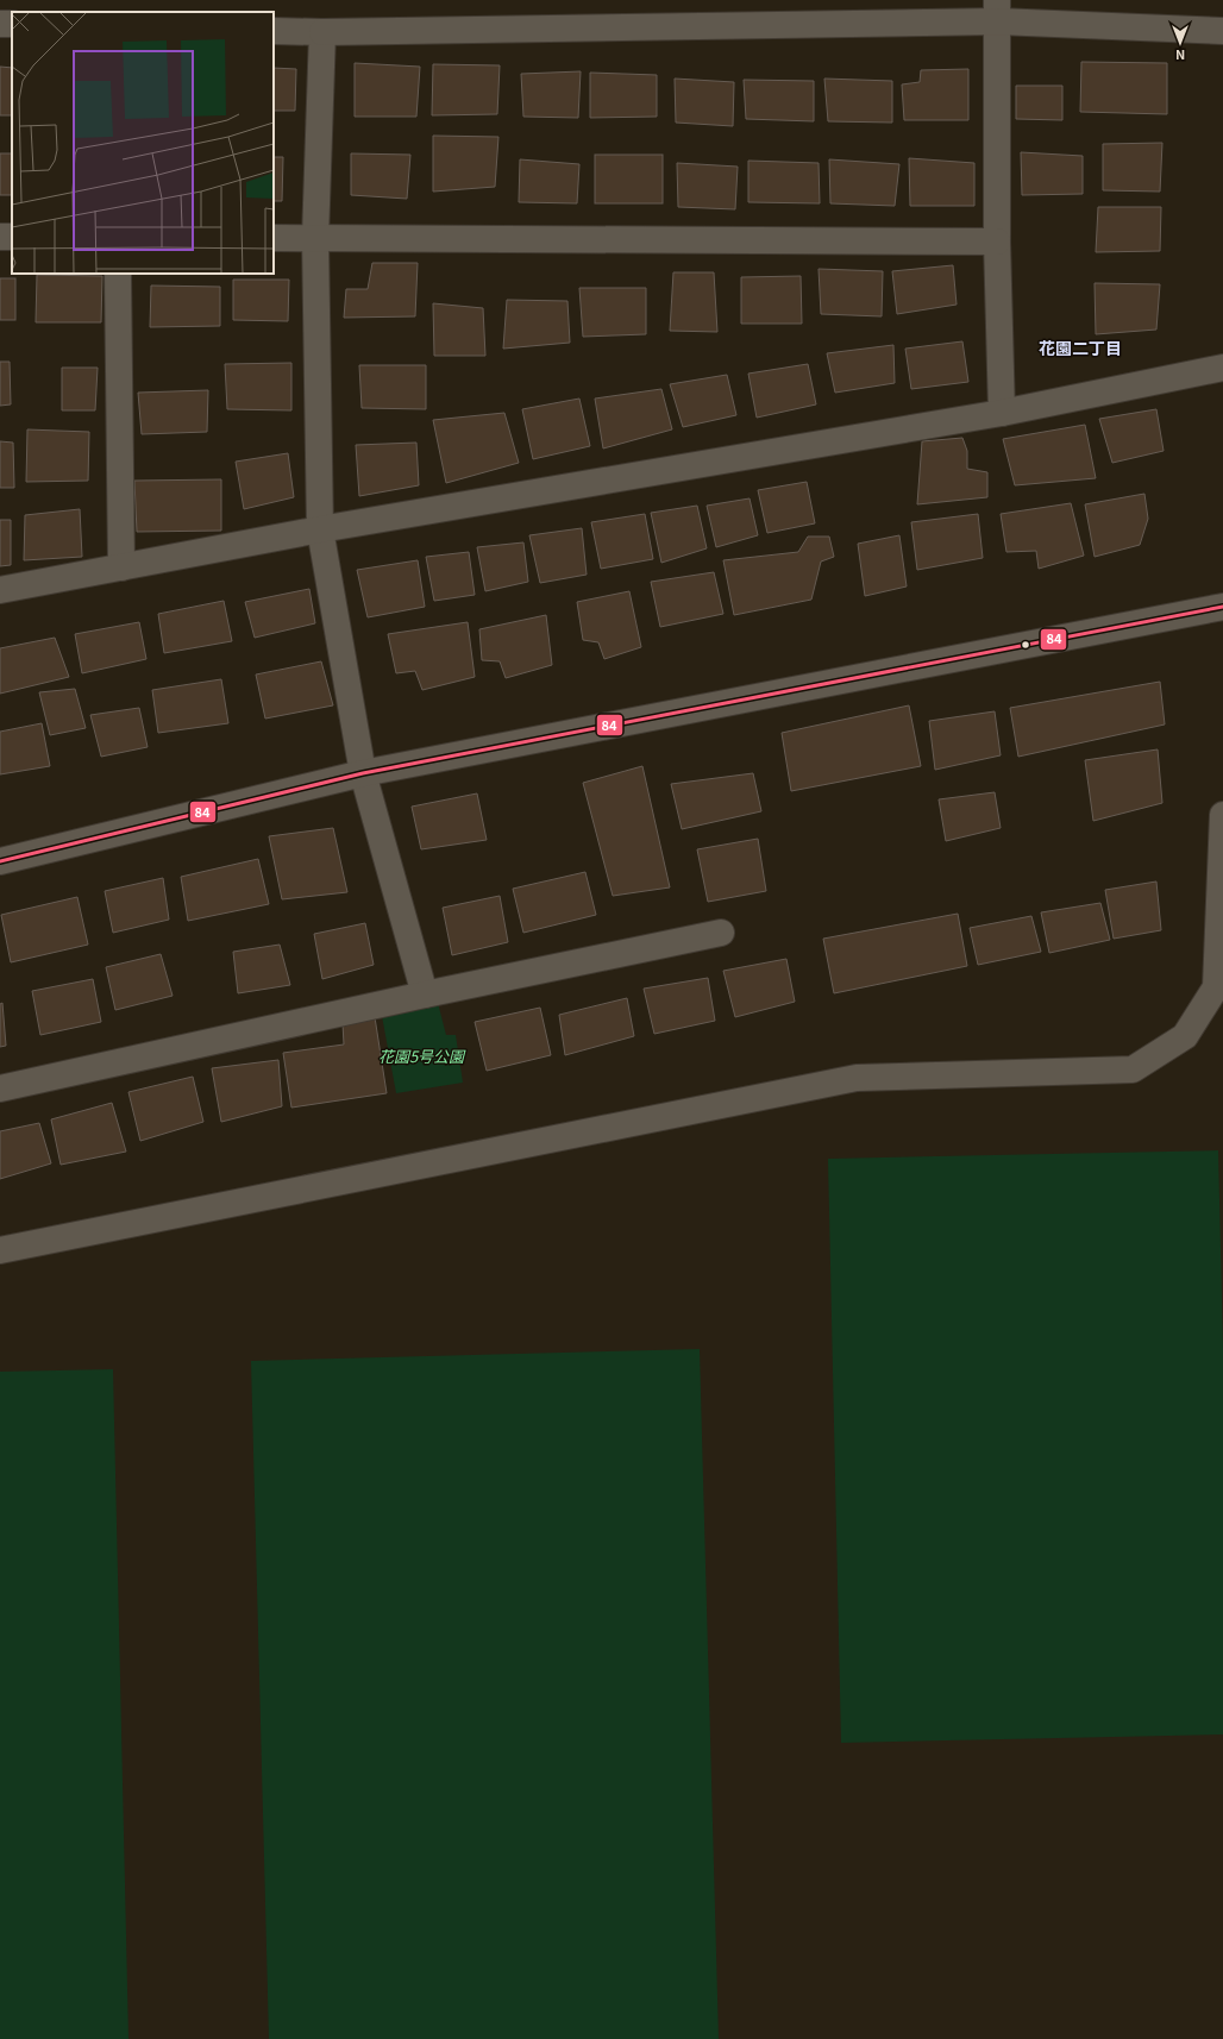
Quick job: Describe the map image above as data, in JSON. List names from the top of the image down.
{
  "districts": ["花園二丁目"],
  "parks": ["花園5号公園"],
  "lines": ["transit line 84"],
  "north": "bottom"
}
